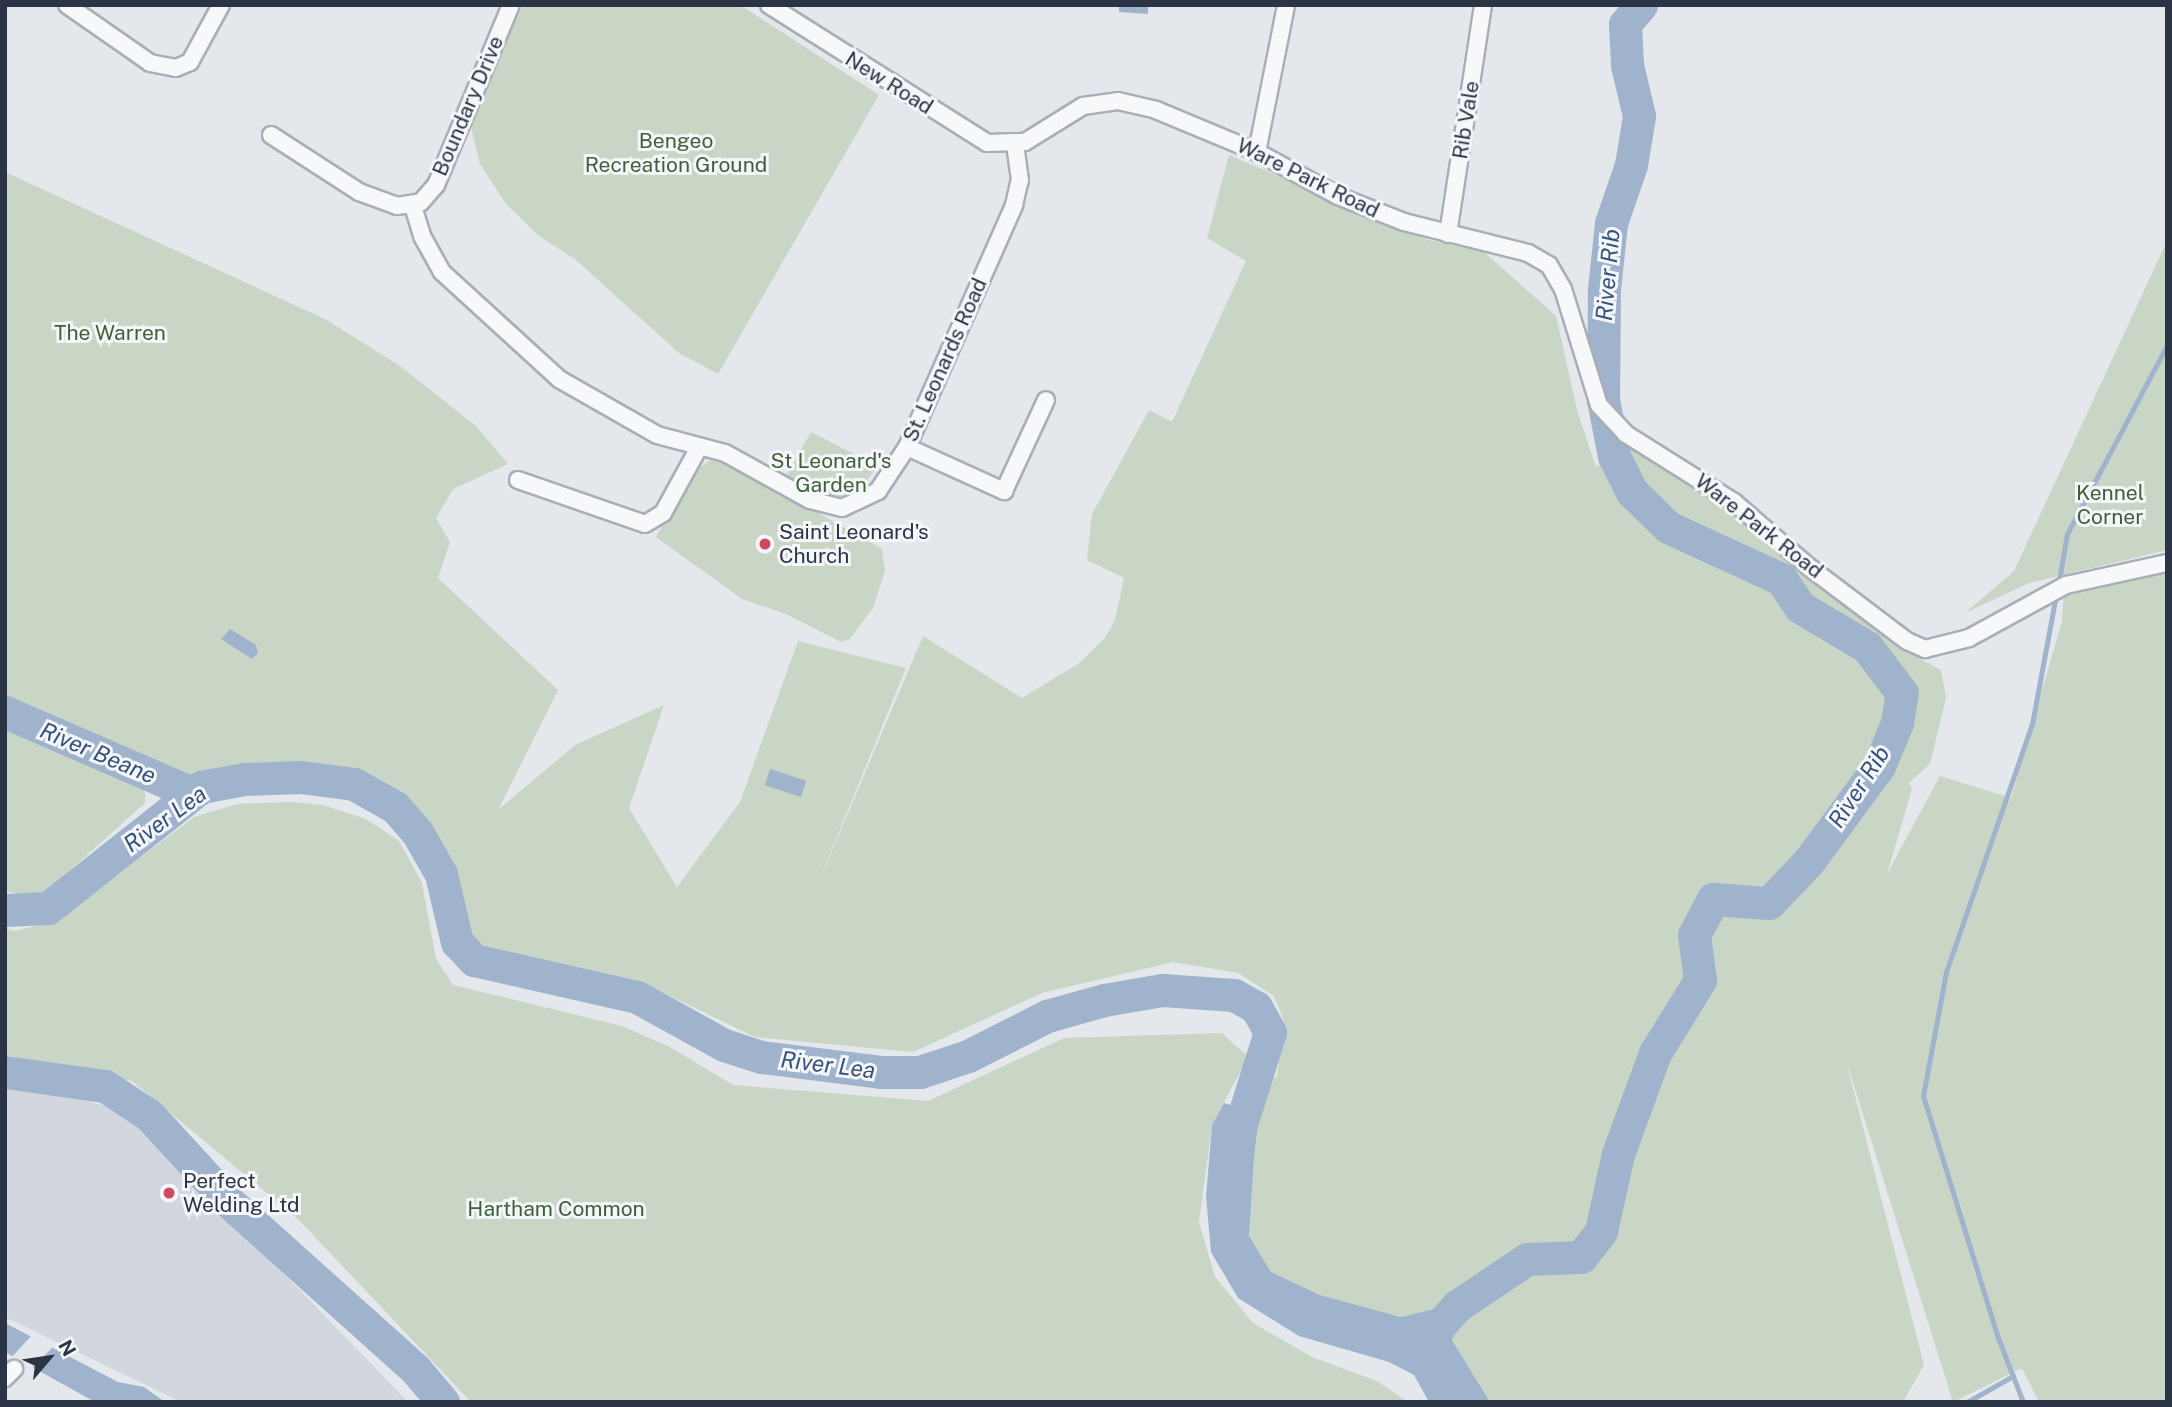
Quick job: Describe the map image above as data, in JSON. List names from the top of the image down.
{
  "streets": {
    "street": [
      "New Road",
      "Boundary Drive",
      "Rib Vale",
      "Ware Park Road",
      "St. Leonards Road"
    ]
  },
  "crossings": [
    ["New Road", "Ware Park Road"],
    ["New Road", "St. Leonards Road"],
    ["Boundary Drive", "St. Leonards Road"],
    ["Rib Vale", "Ware Park Road"],
    ["Ware Park Road", "St. Leonards Road"]
  ],
  "water": ["River Rib", "River Beane", "River Lea"],
  "parks": [
    "Bengeo Recreation Ground",
    "The Warren",
    "St Leonard's Garden",
    "Kennel Corner",
    "Hartham Common"
  ],
  "places": ["Saint Leonard's Church", "Perfect Welding Ltd"],
  "north": "top right"
}
